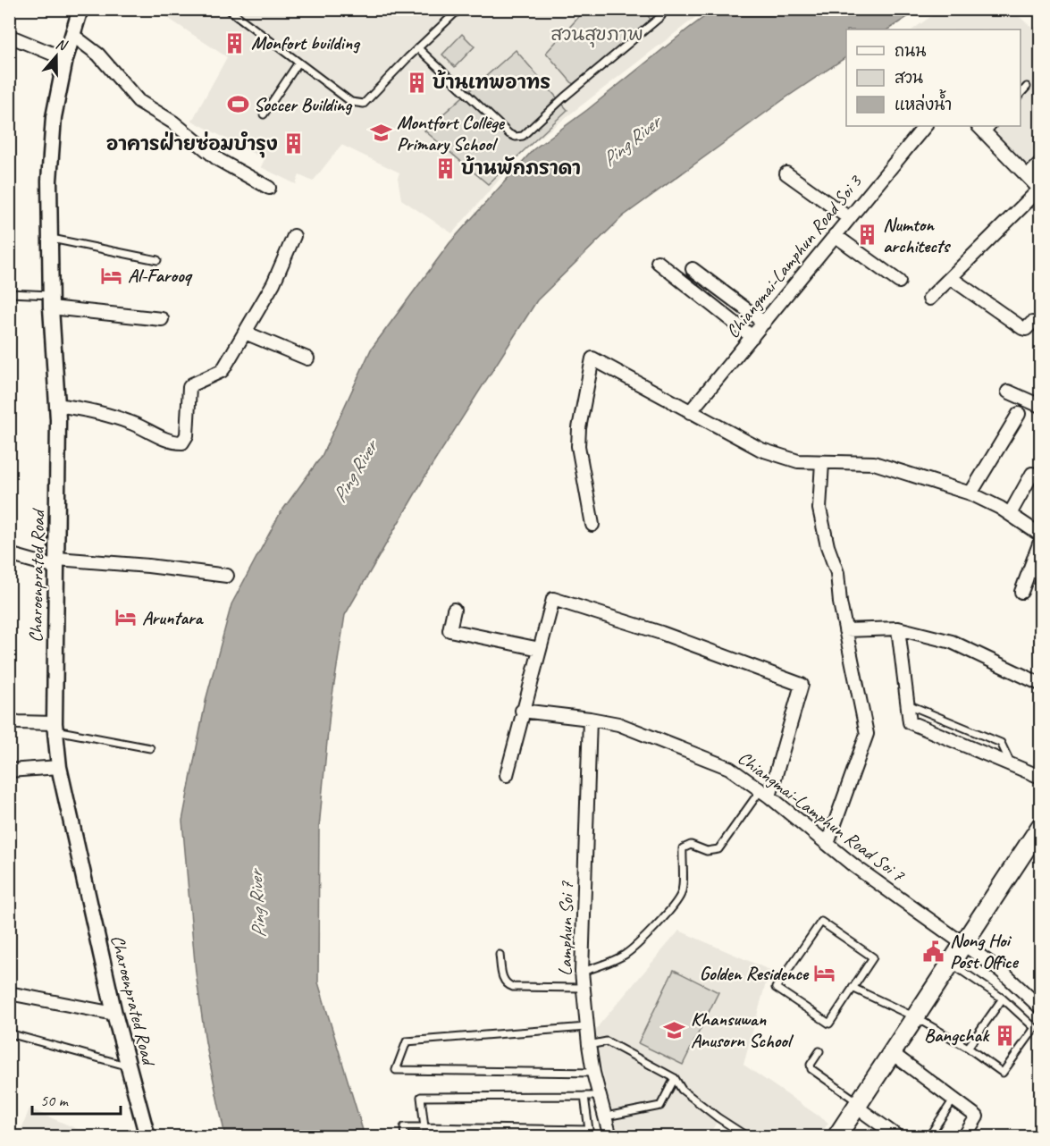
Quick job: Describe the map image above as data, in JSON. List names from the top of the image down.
{
  "streets": {
    "street": [
      "Chiangmai-Lamphun Road Soi 3",
      "Charoenprated Road",
      "Chiangmai-Lamphun Road Soi 7",
      "Lamphun Soi 7"
    ]
  },
  "crossings": [
    ["Chiangmai-Lamphun Road Soi 7", "Lamphun Soi 7"]
  ],
  "water": ["Ping River"],
  "parks": ["สวนสุขภาพ"],
  "places": {
    "building": [
      "Monfort building",
      "บ้านเทพอาทร",
      "อาคารฝ่ายซ่อมบำรุง",
      "บ้านพักภราดา",
      "Numton architects",
      "Bangchak"
    ],
    "sports": ["Soccer Building"],
    "school or university": ["Montfort College Primary School", "Khansuwan Anusorn School"],
    "hotel": ["Al-Farooq", "Aruntara", "Golden Residence"],
    "public building": ["Nong Hoi Post Office"]
  },
  "legend": ["ถนน", "สวน", "แหล่งน้ำ"],
  "scale_bar": "50 m",
  "north": "top"
}
